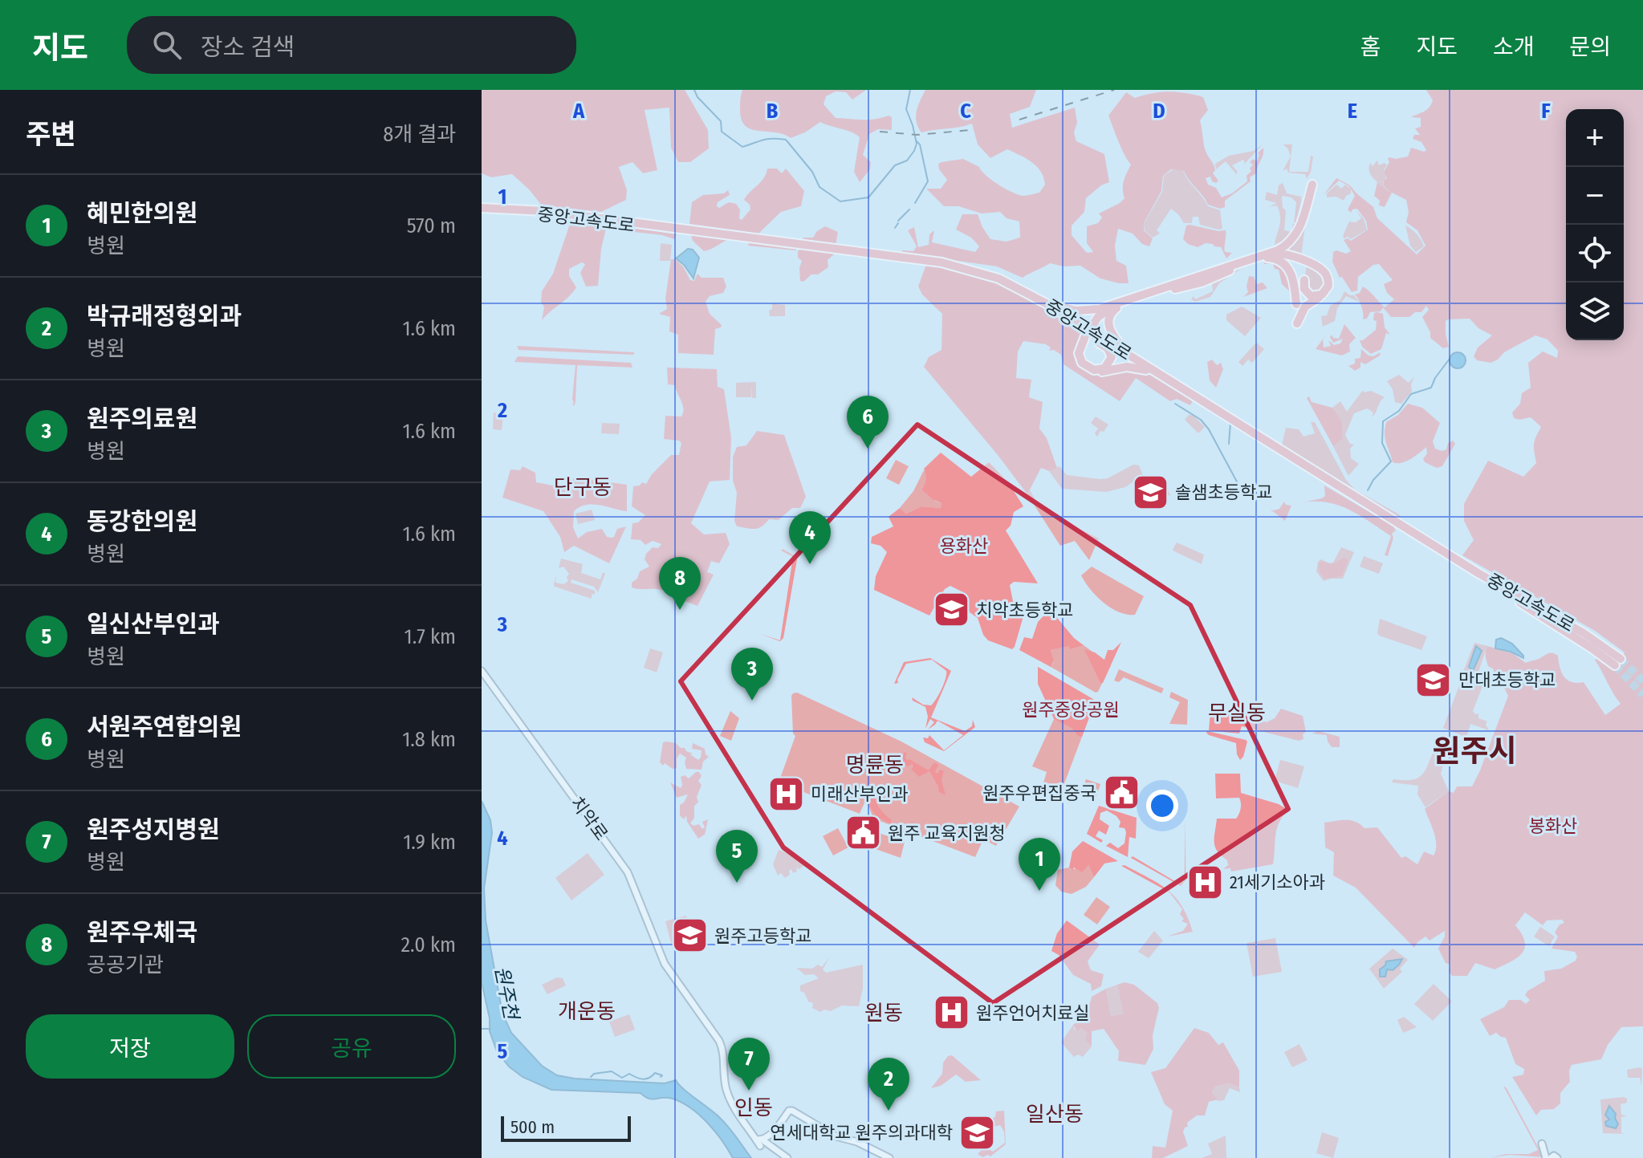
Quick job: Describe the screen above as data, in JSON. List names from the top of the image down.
{
  "streets": {
    "highway": ["중앙고속도로"],
    "main road": ["치악로"]
  },
  "districts": [
    "단구동",
    "무실동",
    "원주시",
    "명륜동",
    "개운동",
    "원동",
    "인동",
    "일산동"
  ],
  "water": ["원주천"],
  "parks": ["용화산", "원주중앙공원", "봉화산"],
  "places": {
    "school or university": [
      "솔샘초등학교",
      "치악초등학교",
      "만대초등학교",
      "원주고등학교",
      "연세대학교 원주의과대학"
    ],
    "public building": ["원주우편집중국", "원주 교육지원청"],
    "hospital": ["미래산부인과", "21세기소아과", "원주언어치료실"]
  },
  "scale_bar": "500 m",
  "page": {
    "header": "지도",
    "search": "장소 검색",
    "nav": [
      "홈",
      "지도",
      "소개",
      "문의"
    ],
    "heading": ["주변", "8개 결과"],
    "map_buttons": ["+", "−"],
    "list": [
      {
        "mark": "1",
        "name": "혜민한의원",
        "note": "병원",
        "value": "570 m"
      },
      {
        "mark": "2",
        "name": "박규래정형외과",
        "note": "병원",
        "value": "1.6 km"
      },
      {
        "mark": "3",
        "name": "원주의료원",
        "note": "병원",
        "value": "1.6 km"
      },
      {
        "mark": "4",
        "name": "동강한의원",
        "note": "병원",
        "value": "1.6 km"
      },
      {
        "mark": "5",
        "name": "일신산부인과",
        "note": "병원",
        "value": "1.7 km"
      },
      {
        "mark": "6",
        "name": "서원주연합의원",
        "note": "병원",
        "value": "1.8 km"
      },
      {
        "mark": "7",
        "name": "원주성지병원",
        "note": "병원",
        "value": "1.9 km"
      },
      {
        "mark": "8",
        "name": "원주우체국",
        "note": "공공기관",
        "value": "2.0 km"
      }
    ],
    "pins": [
      "6",
      "4",
      "8",
      "3",
      "5",
      "1",
      "7",
      "2"
    ],
    "buttons": ["저장", "공유"],
    "scale": "500 m"
  },
  "grid": {
    "columns": [
      "A",
      "B",
      "C",
      "D",
      "E",
      "F"
    ],
    "rows": [
      "1",
      "2",
      "3",
      "4",
      "5"
    ]
  }
}
